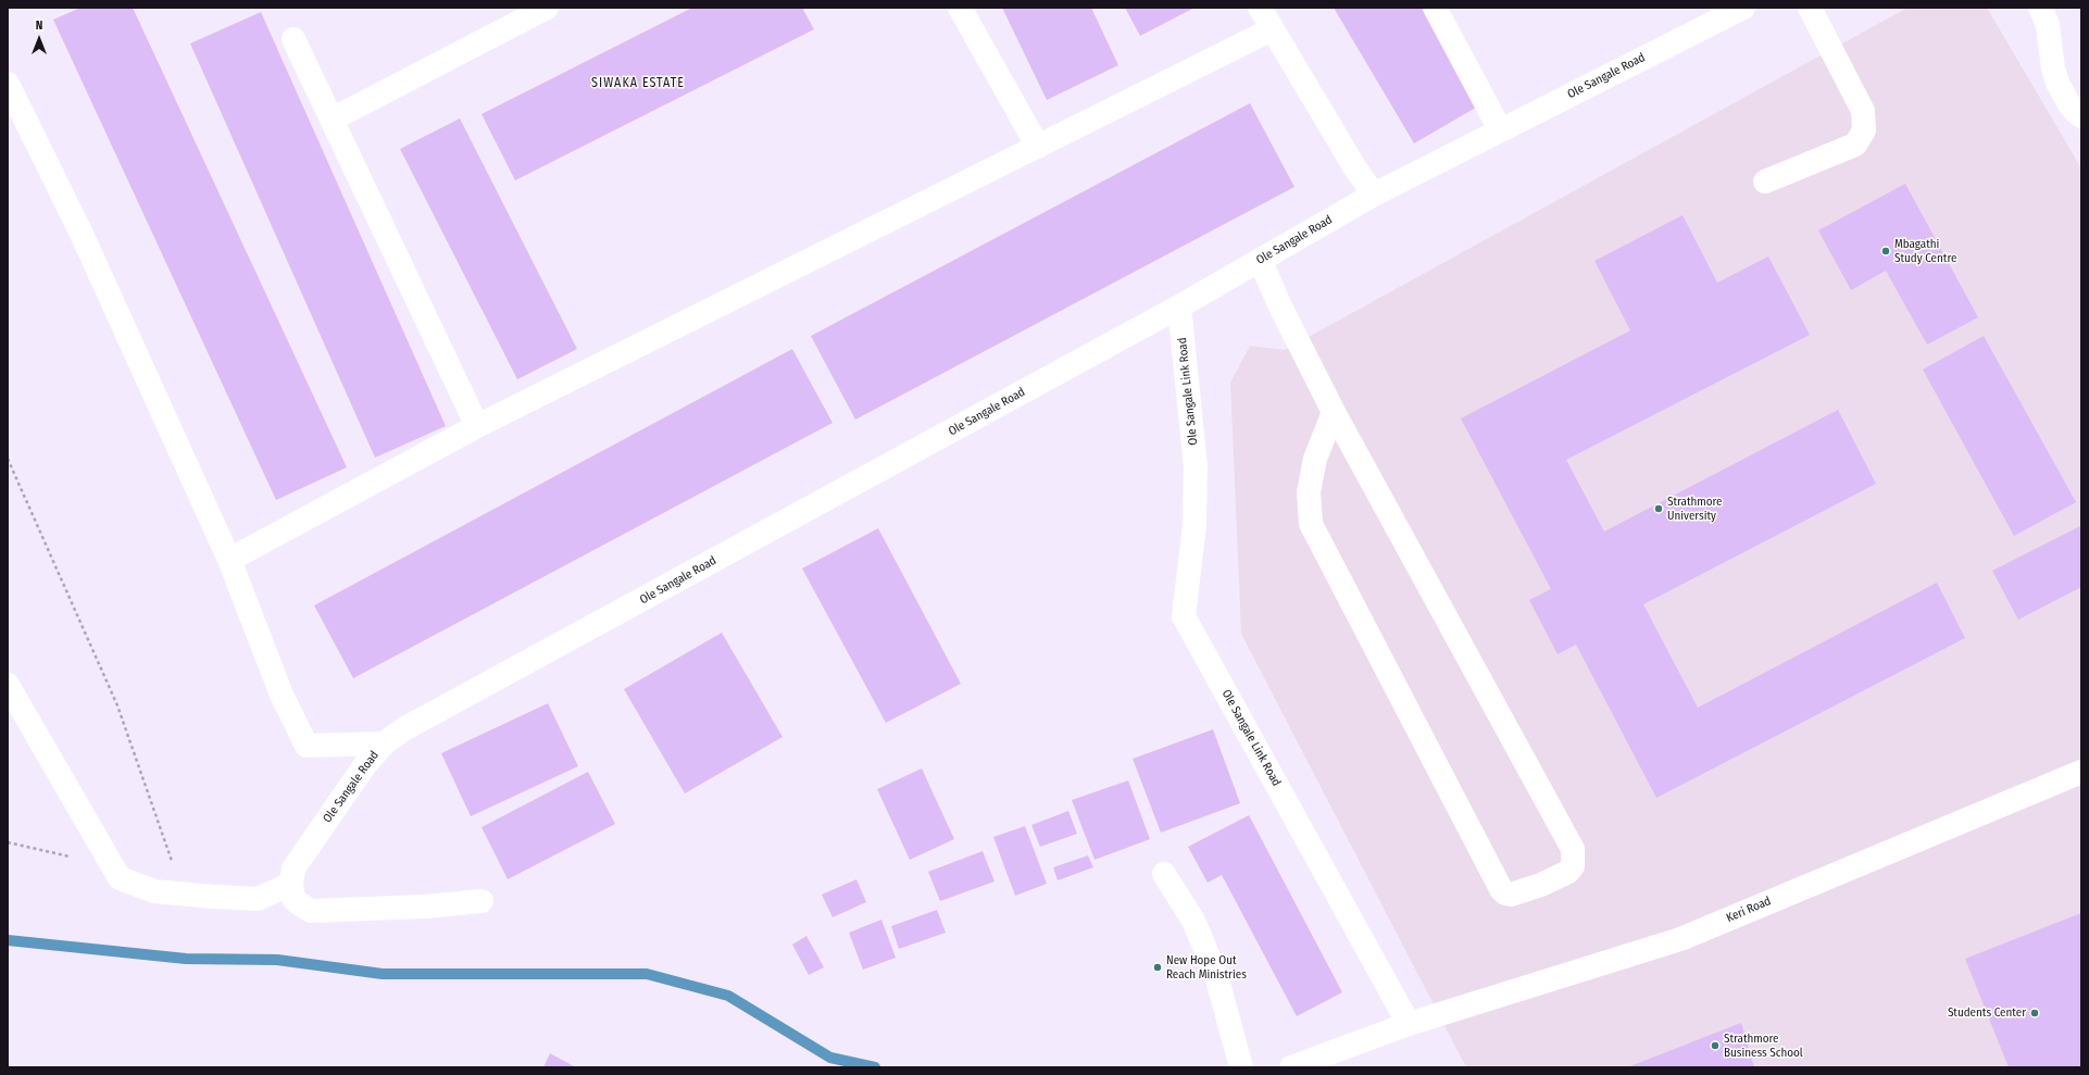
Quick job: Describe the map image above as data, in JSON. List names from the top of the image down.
{
  "streets": {
    "street": ["Ole Sangale Road", "Ole Sangale Link Road", "Keri Road"]
  },
  "crossings": [
    ["Ole Sangale Road", "Ole Sangale Link Road"],
    ["Ole Sangale Link Road", "Keri Road"]
  ],
  "districts": ["SIWAKA ESTATE"],
  "places": [
    "Mbagathi Study Centre",
    "Strathmore University",
    "New Hope Out Reach Ministries",
    "Students Center",
    "Strathmore Business School"
  ],
  "north": "top"
}
